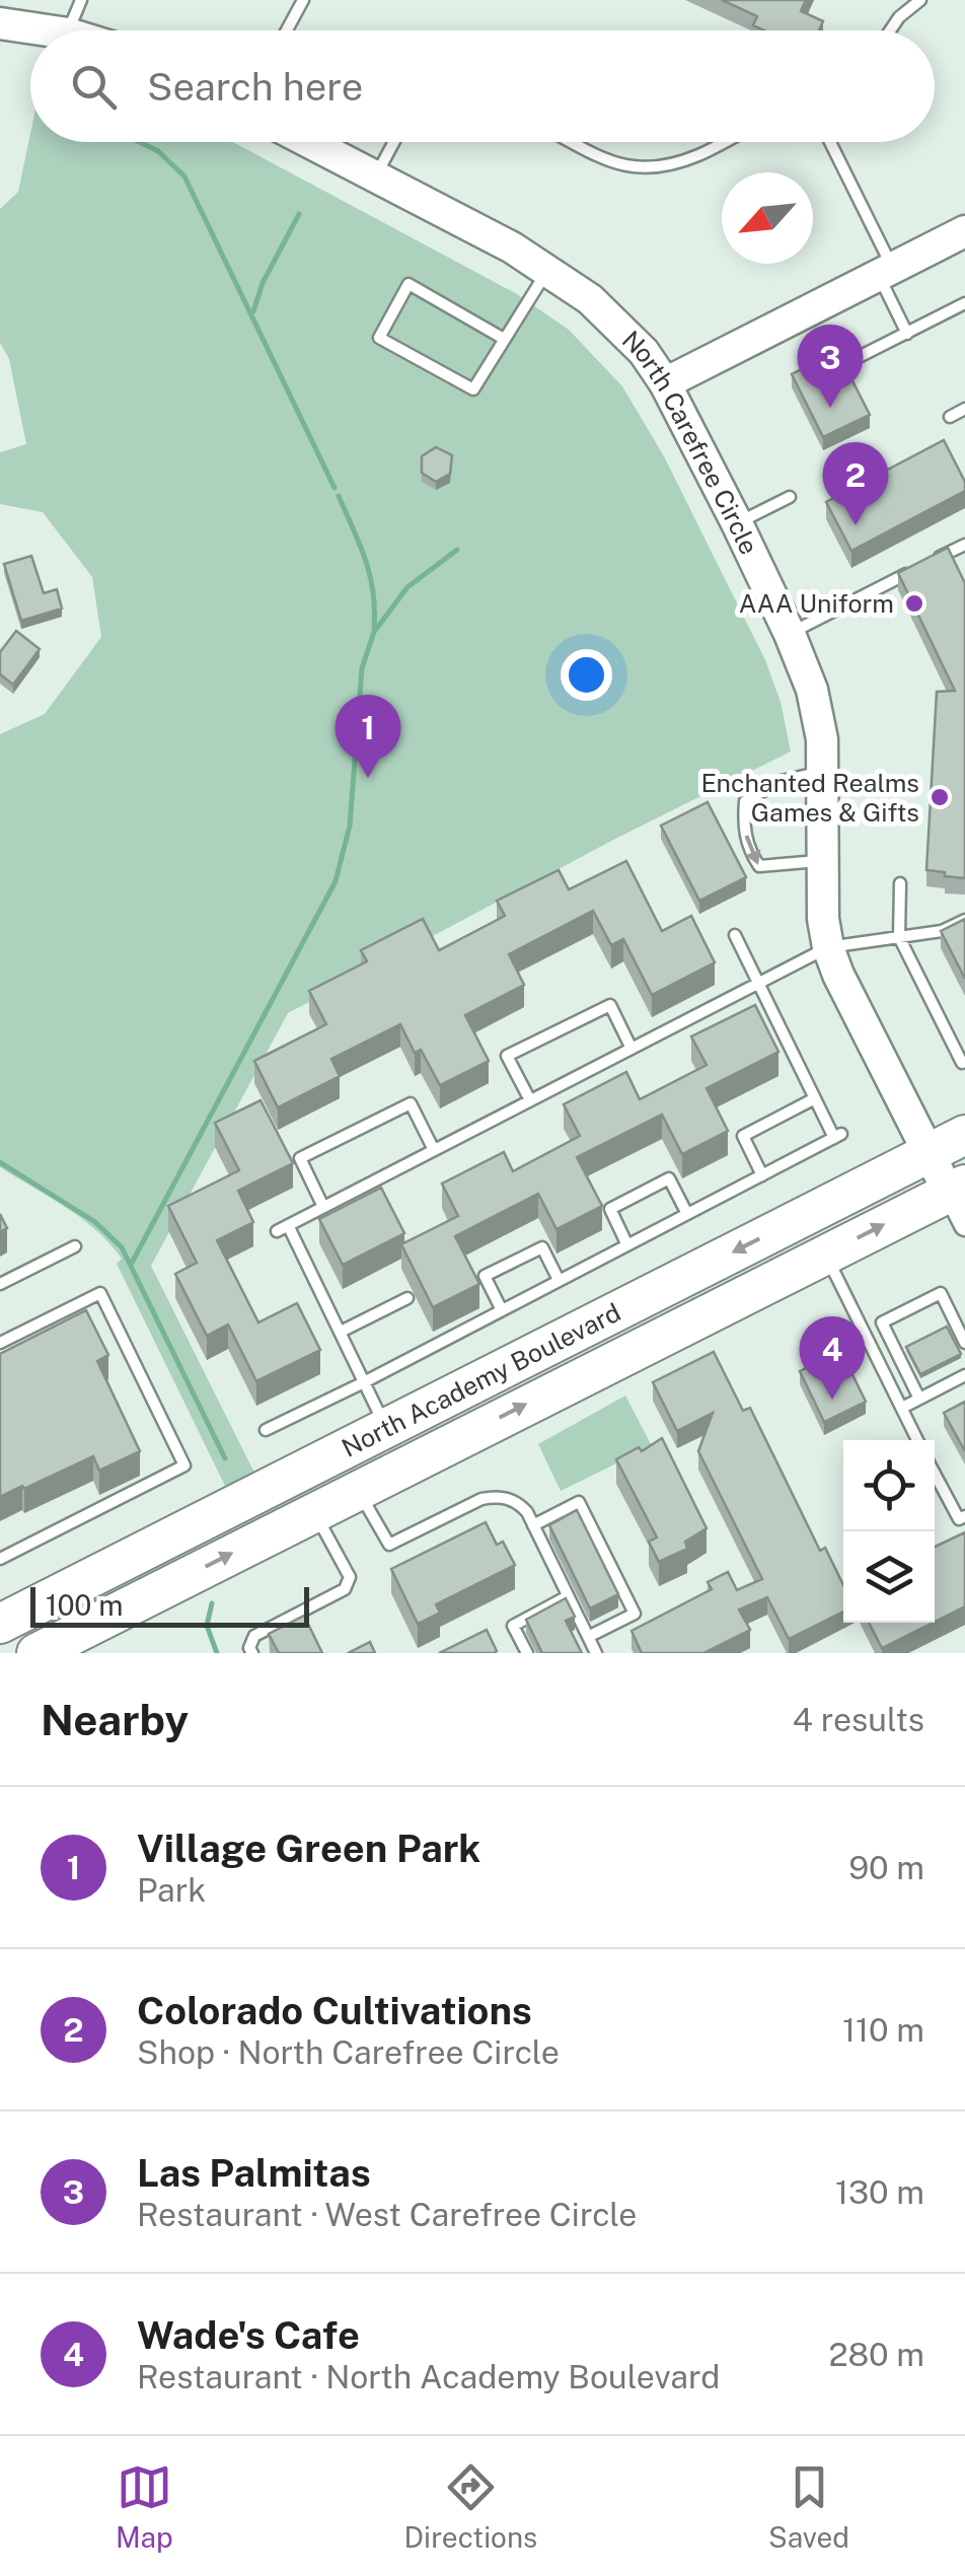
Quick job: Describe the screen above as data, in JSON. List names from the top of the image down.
{
  "streets": {
    "highway": ["North Academy Boulevard"],
    "main road": ["North Carefree Circle"]
  },
  "crossings": [
    ["North Carefree Circle", "North Academy Boulevard"]
  ],
  "places": ["AAA Uniform", "Enchanted Realms Games & Gifts"],
  "scale_bar": "100 m",
  "north": "bottom left",
  "page": {
    "search": "Search here",
    "pins": [
      "3",
      "2",
      "1",
      "4"
    ],
    "scale": "100 m",
    "heading": ["Nearby", "4 results"],
    "list": [
      {
        "mark": "1",
        "name": "Village Green Park",
        "note": "Park",
        "value": "90 m"
      },
      {
        "mark": "2",
        "name": "Colorado Cultivations",
        "note": "Shop · North Carefree Circle",
        "value": "110 m"
      },
      {
        "mark": "3",
        "name": "Las Palmitas",
        "note": "Restaurant · West Carefree Circle",
        "value": "130 m"
      },
      {
        "mark": "4",
        "name": "Wade's Cafe",
        "note": "Restaurant · North Academy Boulevard",
        "value": "280 m"
      }
    ],
    "nav": ["Map", "Directions", "Saved"]
  }
}
